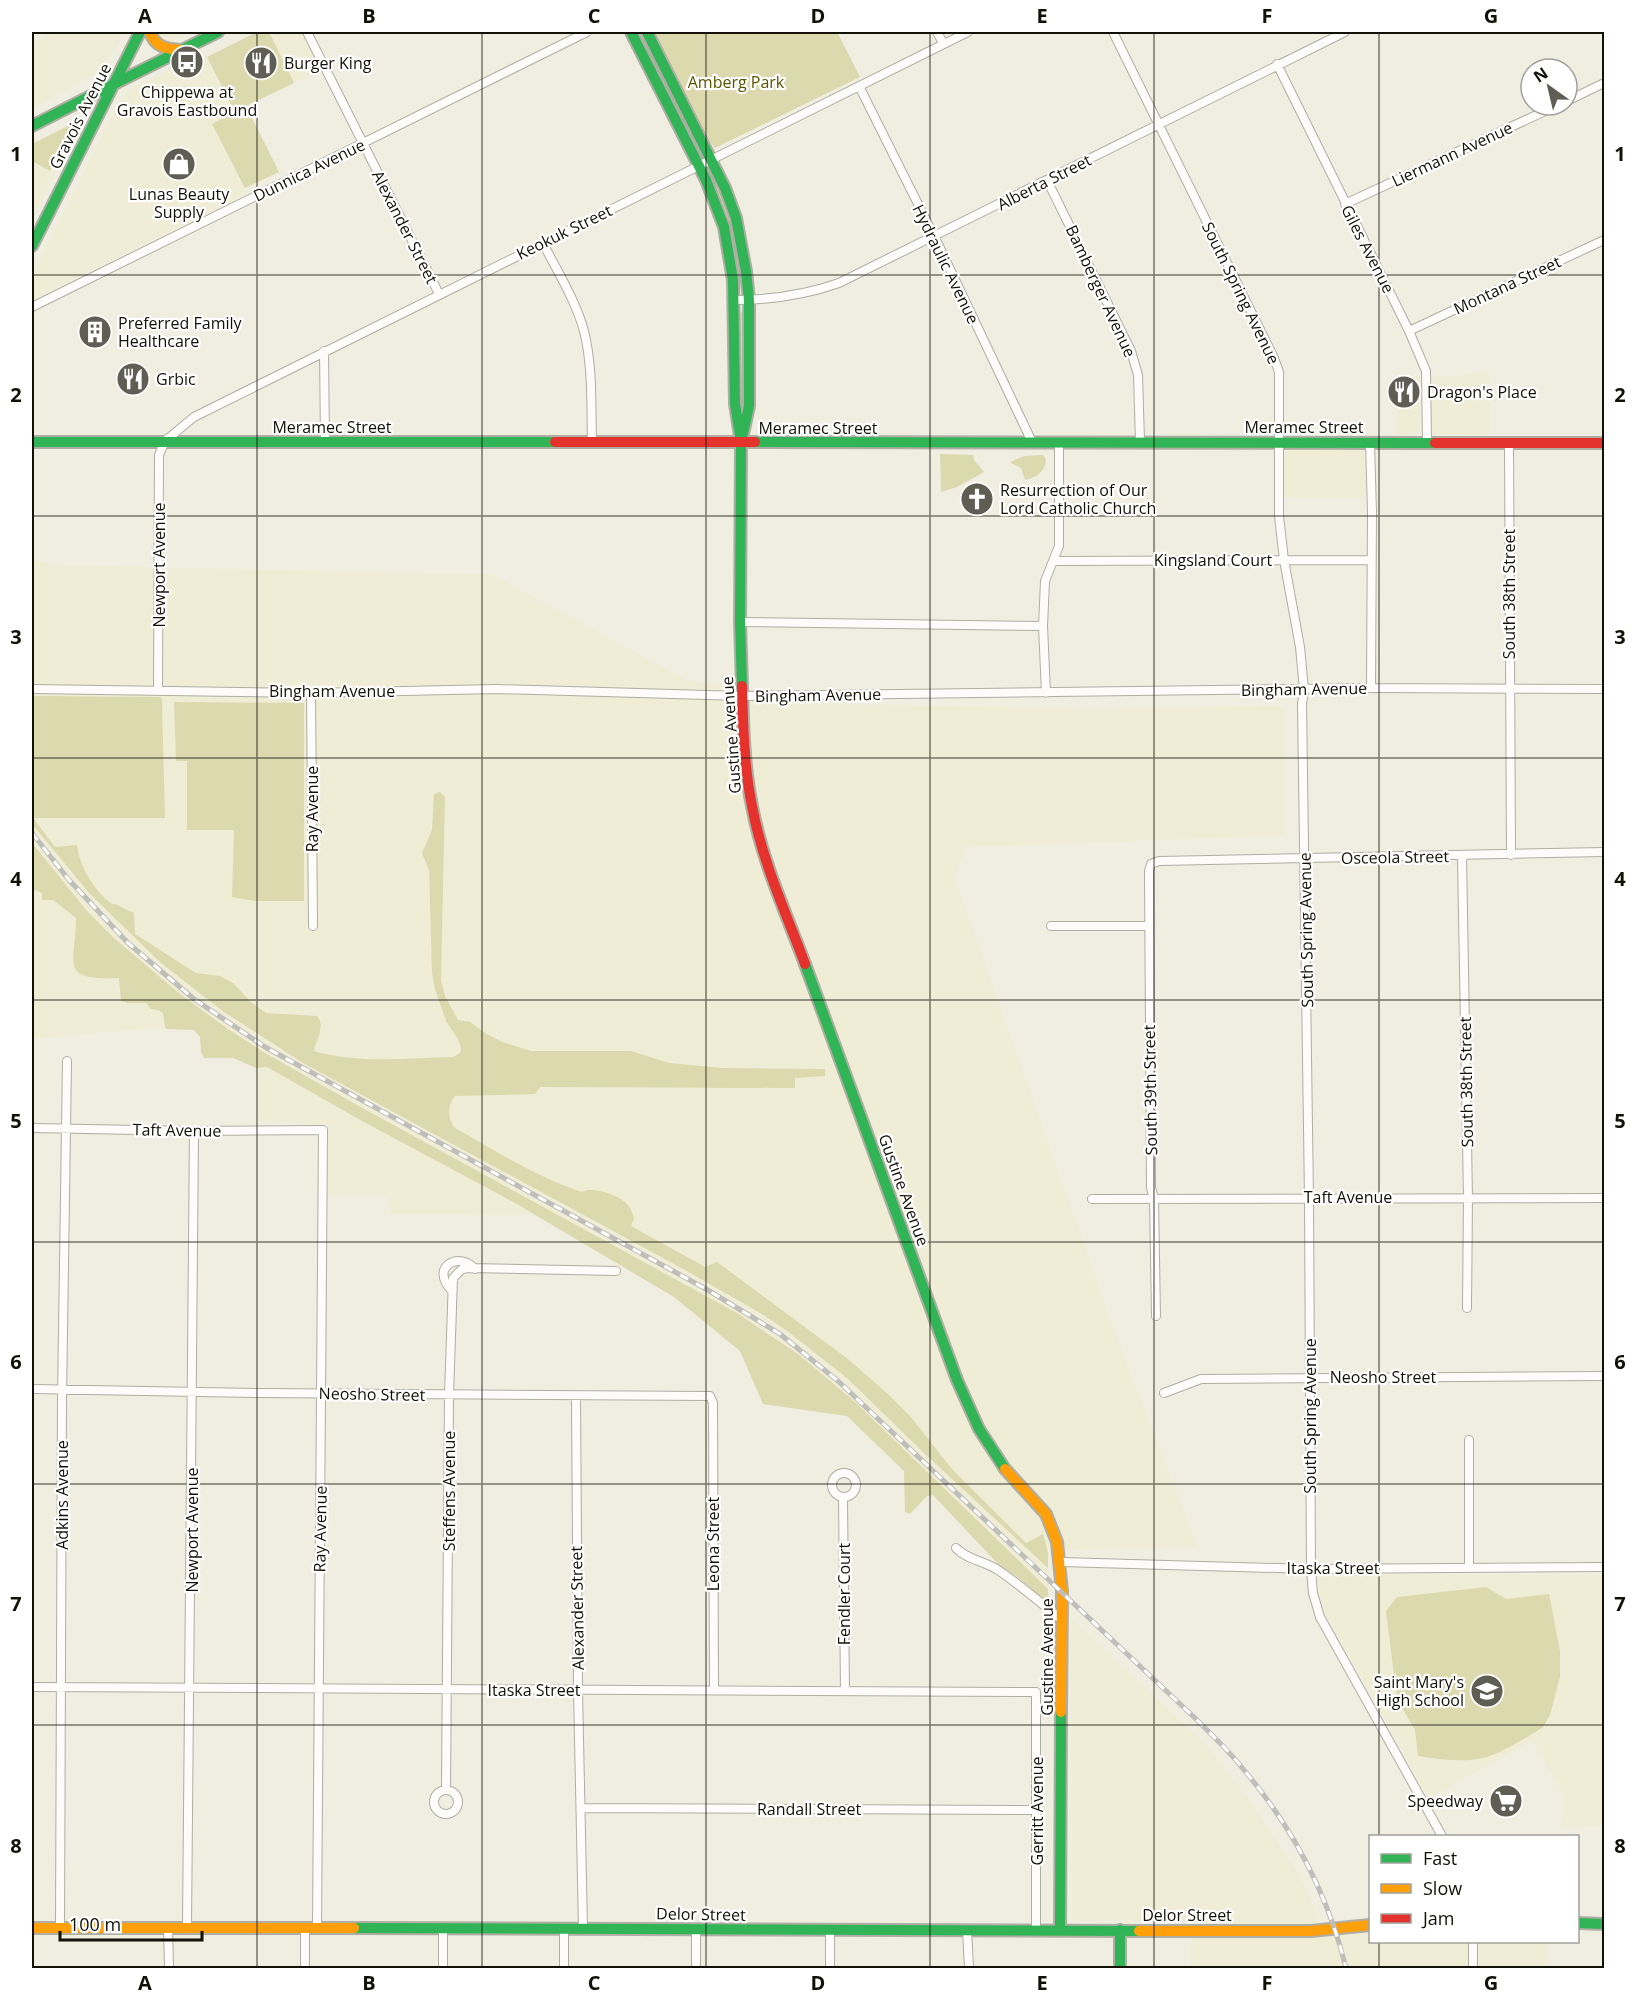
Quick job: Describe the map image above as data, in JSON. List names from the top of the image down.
{
  "streets": {
    "street": [
      "Gravois Avenue",
      "Liermann Avenue",
      "Dunnica Avenue",
      "Alberta Street",
      "Alexander Street",
      "Keokuk Street",
      "Giles Avenue",
      "Hydraulic Avenue",
      "Montana Street",
      "Bamberger Avenue",
      "South Spring Avenue",
      "Meramec Street",
      "Kingsland Court",
      "Newport Avenue",
      "South 38th Street",
      "Bingham Avenue",
      "Gustine Avenue",
      "Ray Avenue",
      "Osceola Street",
      "South 39th Street",
      "Taft Avenue",
      "Neosho Street",
      "Steffens Avenue",
      "Adkins Avenue",
      "Leona Street",
      "Itaska Street",
      "Fendler Court",
      "Randall Street",
      "Gerritt Avenue",
      "Delor Street"
    ]
  },
  "crossings": [
    ["Liermann Avenue", "Giles Avenue"],
    ["Dunnica Avenue", "Alexander Street"],
    ["Alberta Street", "Giles Avenue"],
    ["Alberta Street", "Hydraulic Avenue"],
    ["Alberta Street", "Bamberger Avenue"],
    ["Alberta Street", "South Spring Avenue"],
    ["Alberta Street", "Gustine Avenue"],
    ["Alexander Street", "Keokuk Street"],
    ["Alexander Street", "Neosho Street"],
    ["Alexander Street", "Itaska Street"],
    ["Alexander Street", "Randall Street"],
    ["Alexander Street", "Delor Street"],
    ["Keokuk Street", "Hydraulic Avenue"],
    ["Keokuk Street", "Meramec Street"],
    ["Keokuk Street", "Newport Avenue"],
    ["Keokuk Street", "Gustine Avenue"],
    ["Giles Avenue", "Montana Street"],
    ["Giles Avenue", "Meramec Street"],
    ["Hydraulic Avenue", "Meramec Street"],
    ["Bamberger Avenue", "Meramec Street"],
    ["South Spring Avenue", "Meramec Street"],
    ["South Spring Avenue", "Kingsland Court"],
    ["South Spring Avenue", "Bingham Avenue"],
    ["South Spring Avenue", "Osceola Street"],
    ["South Spring Avenue", "Taft Avenue"],
    ["South Spring Avenue", "Neosho Street"],
    ["South Spring Avenue", "Itaska Street"],
    ["Meramec Street", "Newport Avenue"],
    ["Meramec Street", "South 38th Street"],
    ["Meramec Street", "Gustine Avenue"],
    ["Newport Avenue", "Bingham Avenue"],
    ["Newport Avenue", "Taft Avenue"],
    ["Newport Avenue", "Neosho Street"],
    ["Newport Avenue", "Itaska Street"],
    ["Newport Avenue", "Delor Street"],
    ["South 38th Street", "Bingham Avenue"],
    ["South 38th Street", "Osceola Street"],
    ["South 38th Street", "Taft Avenue"],
    ["Bingham Avenue", "Gustine Avenue"],
    ["Bingham Avenue", "Ray Avenue"],
    ["Gustine Avenue", "Itaska Street"],
    ["Gustine Avenue", "Delor Street"],
    ["Ray Avenue", "Taft Avenue"],
    ["Ray Avenue", "Neosho Street"],
    ["Ray Avenue", "Itaska Street"],
    ["Ray Avenue", "Delor Street"],
    ["Osceola Street", "South 39th Street"],
    ["South 39th Street", "Taft Avenue"],
    ["Taft Avenue", "Adkins Avenue"],
    ["Neosho Street", "Steffens Avenue"],
    ["Neosho Street", "Adkins Avenue"],
    ["Neosho Street", "Leona Street"],
    ["Steffens Avenue", "Itaska Street"],
    ["Adkins Avenue", "Itaska Street"],
    ["Adkins Avenue", "Delor Street"],
    ["Leona Street", "Itaska Street"],
    ["Itaska Street", "Fendler Court"],
    ["Itaska Street", "Gerritt Avenue"],
    ["Randall Street", "Gerritt Avenue"],
    ["Gerritt Avenue", "Delor Street"]
  ],
  "parks": ["Amberg Park"],
  "places": {
    "bus stop": ["Chippewa at Gravois Eastbound"],
    "restaurant": ["Burger King", "Grbic", "Dragon's Place"],
    "shop": ["Lunas Beauty Supply"],
    "building": ["Preferred Family Healthcare"],
    "church": ["Resurrection of Our Lord Catholic Church"],
    "school or university": ["Saint Mary's High School"],
    "supermarket": ["Speedway"]
  },
  "legend": ["Fast", "Slow", "Jam"],
  "scale_bar": "100 m",
  "north": "top left",
  "grid": {
    "columns": [
      "A",
      "B",
      "C",
      "D",
      "E",
      "F",
      "G"
    ],
    "rows": [
      "1",
      "2",
      "3",
      "4",
      "5",
      "6",
      "7",
      "8"
    ]
  }
}
